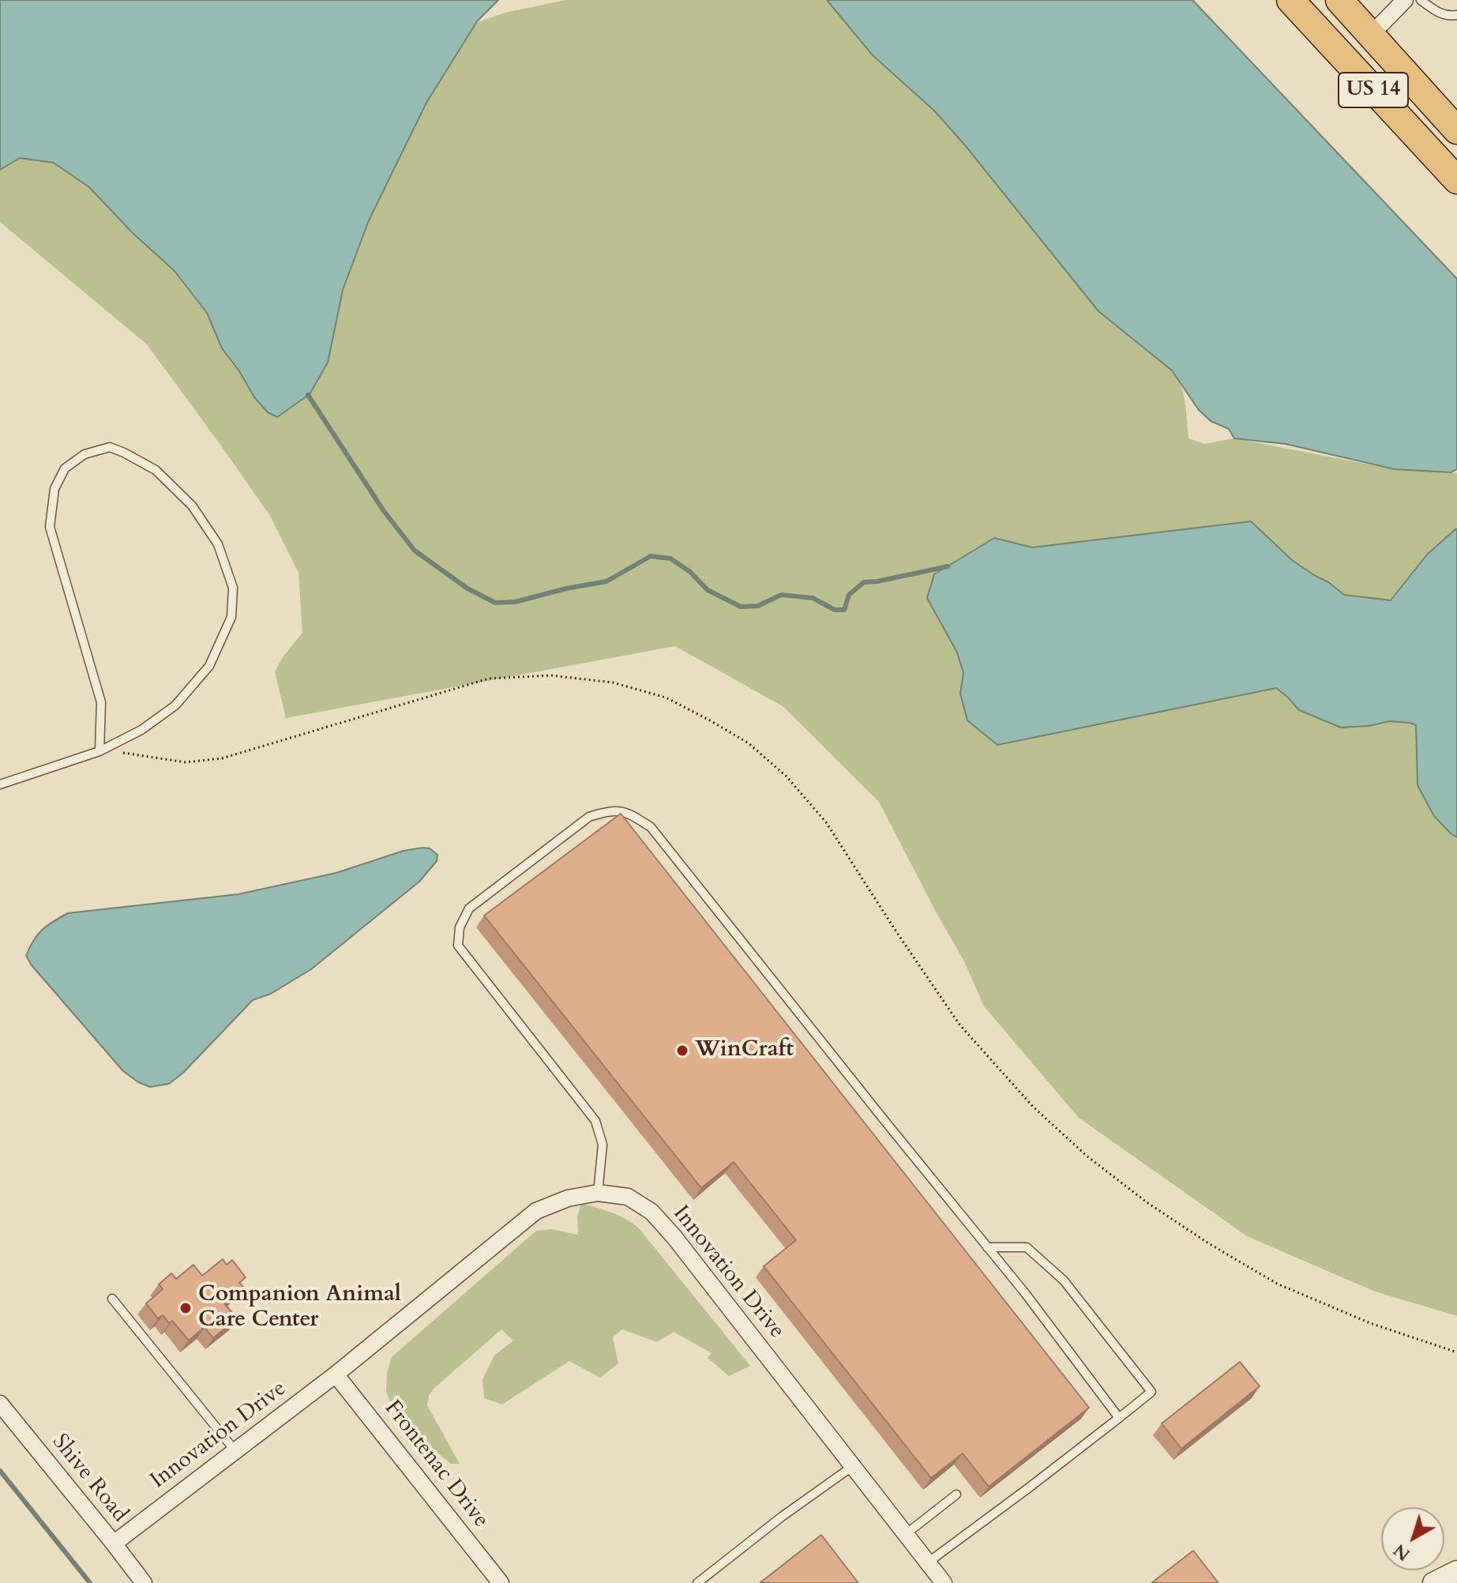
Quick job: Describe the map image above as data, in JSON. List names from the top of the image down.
{
  "streets": {
    "highway": ["US 14"],
    "street": ["Innovation Drive", "Frontenac Drive", "Shive Road"]
  },
  "crossings": [
    ["Innovation Drive", "Frontenac Drive"],
    ["Innovation Drive", "Shive Road"]
  ],
  "places": ["WinCraft", "Companion Animal Care Center"],
  "north": "bottom left"
}
